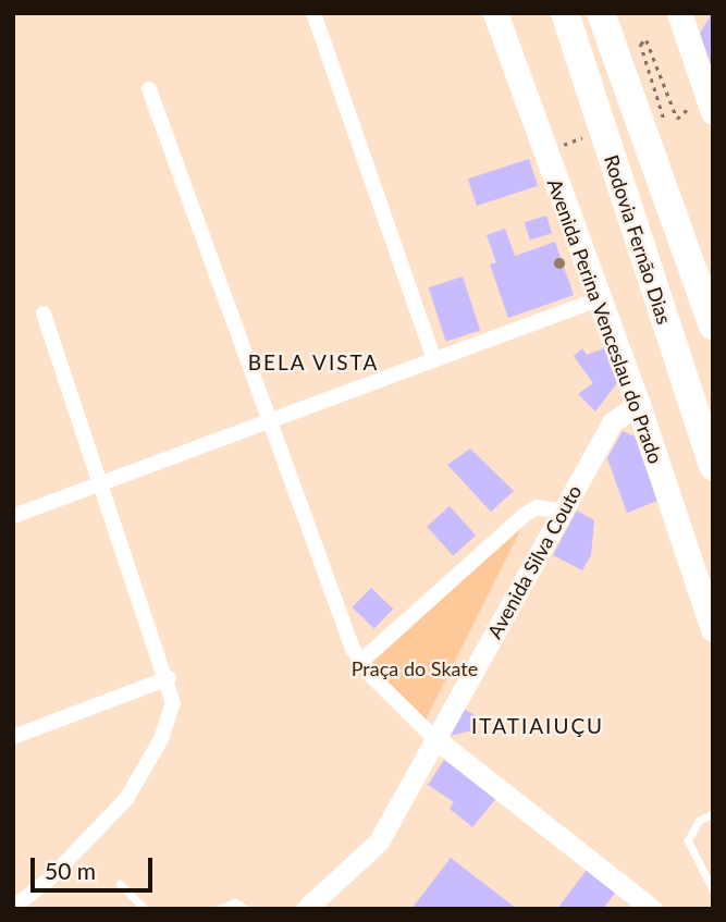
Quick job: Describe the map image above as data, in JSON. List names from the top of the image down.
{
  "streets": {
    "highway": ["Rodovia Fernão Dias"],
    "main road": ["Avenida Perina Venceslau do Prado", "Avenida Silva Couto"]
  },
  "crossings": [
    ["Avenida Perina Venceslau do Prado", "Avenida Silva Couto"]
  ],
  "districts": ["BELA VISTA", "ITATIAIUÇU"],
  "parks": ["Praça do Skate"],
  "scale_bar": "50 m"
}
